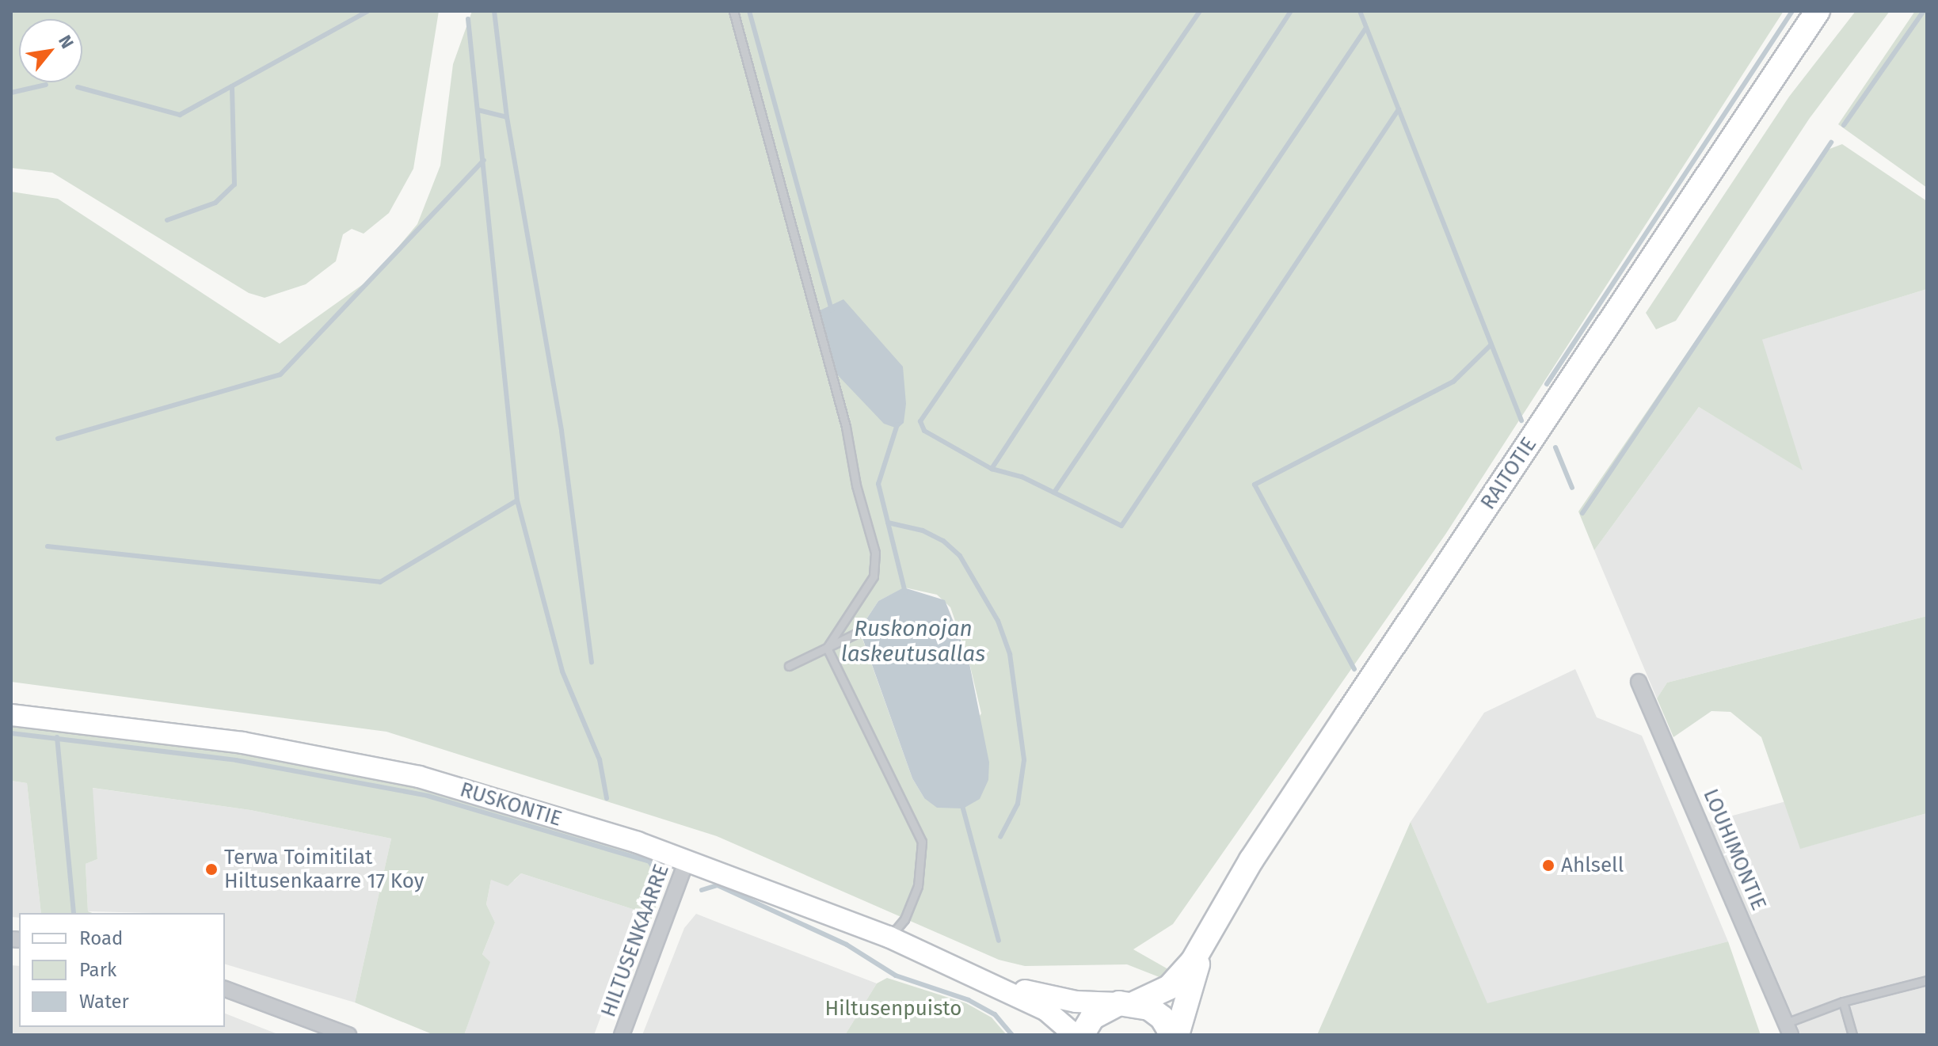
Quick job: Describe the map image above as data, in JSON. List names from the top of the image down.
{
  "streets": {
    "main road": ["RAITOTIE", "RUSKONTIE"],
    "street": ["LOUHIMONTIE", "HILTUSENKAARRE"]
  },
  "crossings": [
    ["RAITOTIE", "RUSKONTIE"],
    ["RUSKONTIE", "HILTUSENKAARRE"]
  ],
  "water": ["Ruskonojan laskeutusallas"],
  "parks": ["Hiltusenpuisto"],
  "places": ["Ahlsell", "Terwa Toimitilat Hiltusenkaarre 17 Koy"],
  "legend": ["Road", "Park", "Water"],
  "north": "top right"
}
